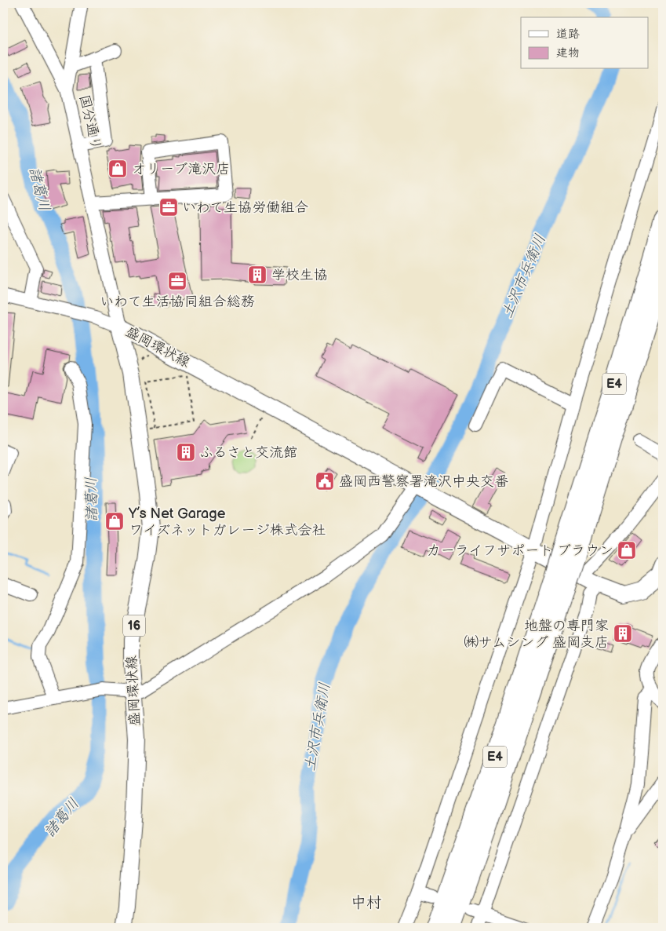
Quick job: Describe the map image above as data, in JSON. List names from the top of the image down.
{
  "streets": {
    "highway": ["E4"],
    "main road": ["盛岡環状線", "16"],
    "street": ["国分通り"]
  },
  "crossings": [
    ["国分通り", "盛岡環状線"]
  ],
  "districts": ["中村"],
  "water": ["諸葛川", "土沢市兵衛川"],
  "places": {
    "shop": ["オリーブ滝沢店", "Y’s Net Garage ワイズネットガレージ株式会社", "カーライフサポート ブラウン"],
    "office": ["いわて生協労働組合", "いわて生活協同組合総務"],
    "building": ["学校生協", "ふるさと交流館", "地盤の専門家 ㈱サムシング 盛岡支店"],
    "public building": ["盛岡西警察署滝沢中央交番"]
  },
  "legend": ["道路", "建物"]
}
